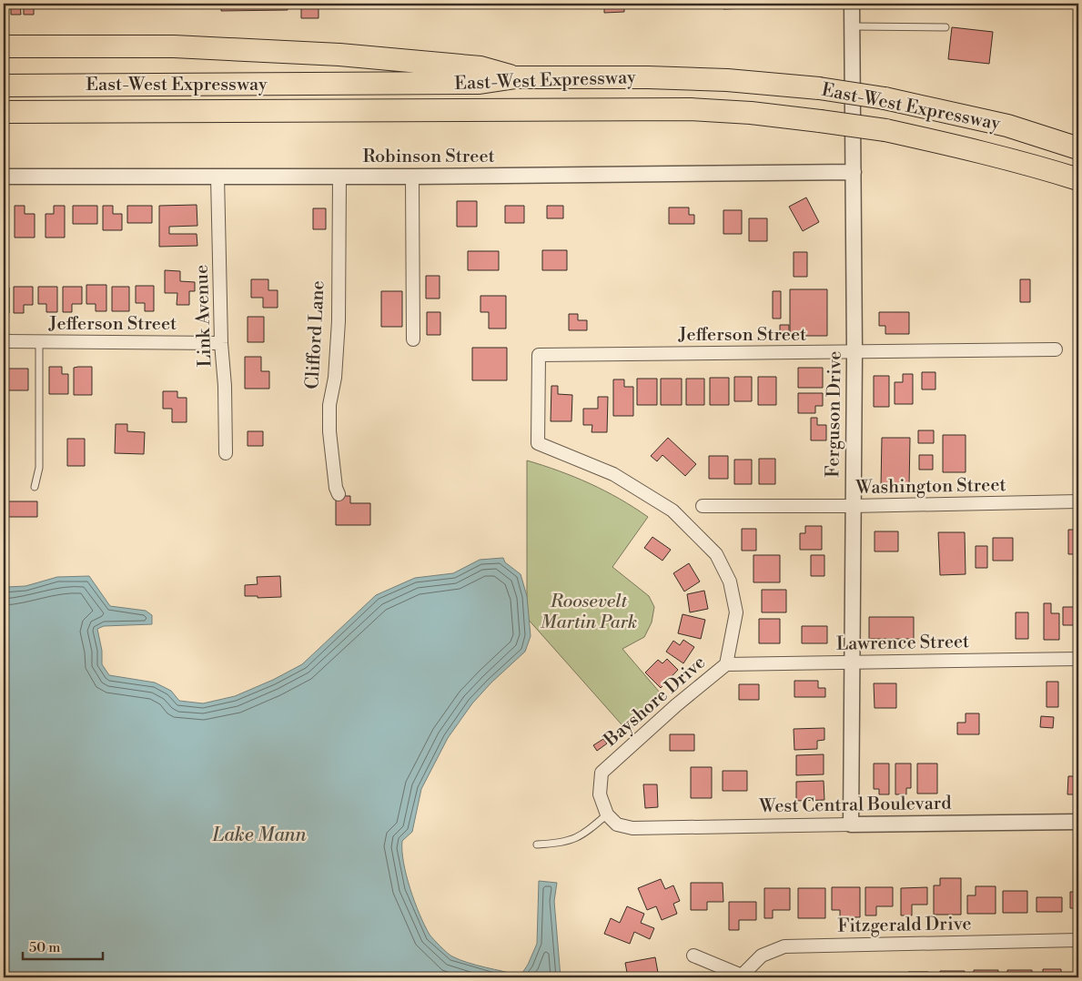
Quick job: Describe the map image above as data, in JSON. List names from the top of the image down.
{
  "streets": {
    "highway": ["East-West Expressway"],
    "street": [
      "Robinson Street",
      "Link Avenue",
      "Jefferson Street",
      "Clifford Lane",
      "Ferguson Drive",
      "Washington Street",
      "Lawrence Street",
      "Bayshore Drive",
      "West Central Boulevard",
      "Fitzgerald Drive"
    ]
  },
  "crossings": [
    ["Robinson Street", "Link Avenue"],
    ["Robinson Street", "Clifford Lane"],
    ["Robinson Street", "Ferguson Drive"],
    ["Link Avenue", "Jefferson Street"],
    ["Jefferson Street", "Ferguson Drive"],
    ["Jefferson Street", "Bayshore Drive"],
    ["Ferguson Drive", "Washington Street"],
    ["Ferguson Drive", "Lawrence Street"],
    ["Ferguson Drive", "West Central Boulevard"],
    ["Lawrence Street", "Bayshore Drive"],
    ["Bayshore Drive", "West Central Boulevard"]
  ],
  "water": ["Lake Mann"],
  "parks": ["Roosevelt Martin Park"],
  "scale_bar": "50 m"
}
